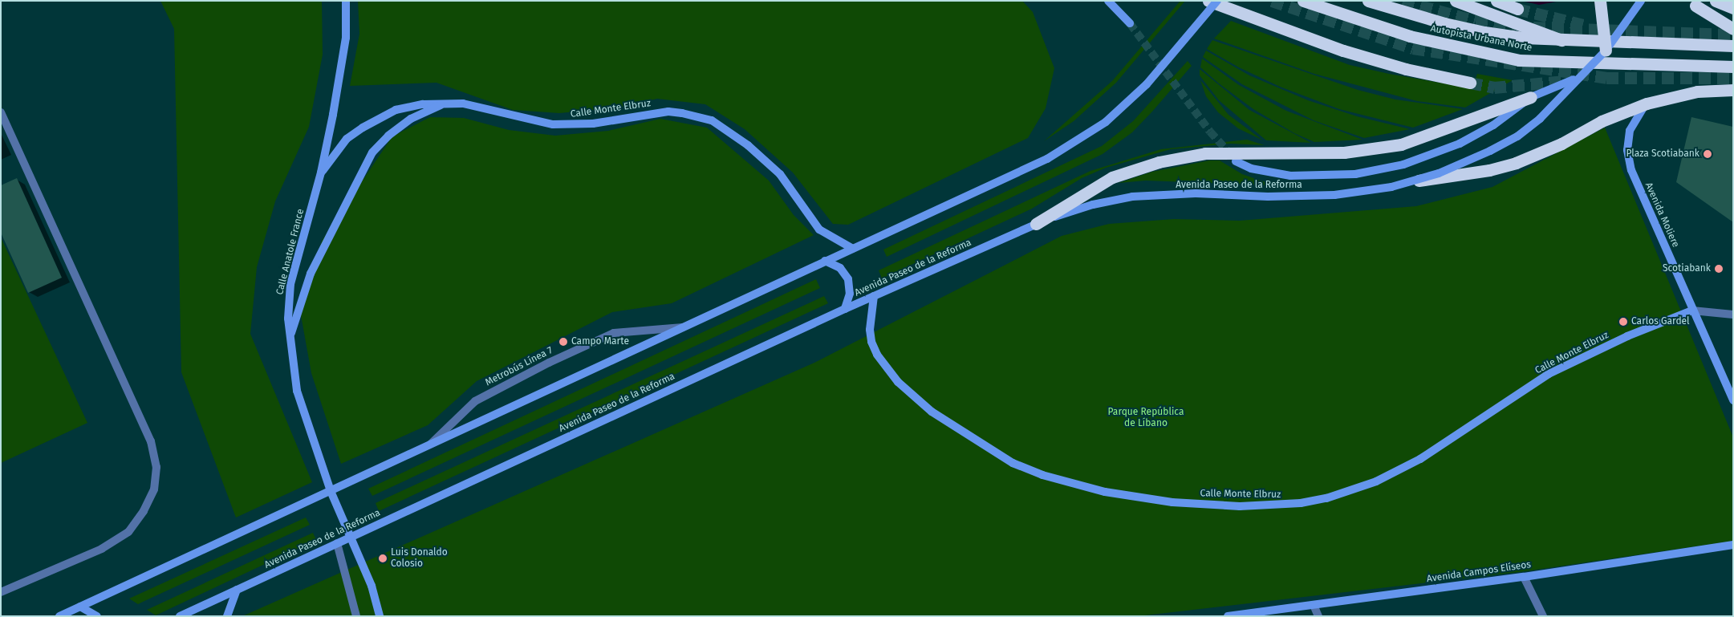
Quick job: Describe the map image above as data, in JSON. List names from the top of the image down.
{
  "streets": {
    "highway": ["Autopista Urbana Norte"],
    "main road": [
      "Calle Monte Elbruz",
      "Avenida Paseo de la Reforma",
      "Avenida Moliere",
      "Calle Anatole France",
      "Avenida Campos Elíseos"
    ],
    "street": ["Metrobús Línea 7"]
  },
  "crossings": [
    ["Calle Monte Elbruz", "Avenida Paseo de la Reforma"],
    ["Calle Monte Elbruz", "Avenida Moliere"],
    ["Calle Monte Elbruz", "Calle Anatole France"],
    ["Avenida Paseo de la Reforma", "Calle Anatole France"]
  ],
  "parks": ["Parque República de Líbano"],
  "places": [
    "Plaza Scotiabank",
    "Scotiabank",
    "Carlos Gardel",
    "Campo Marte",
    "Luis Donaldo Colosio"
  ]
}
